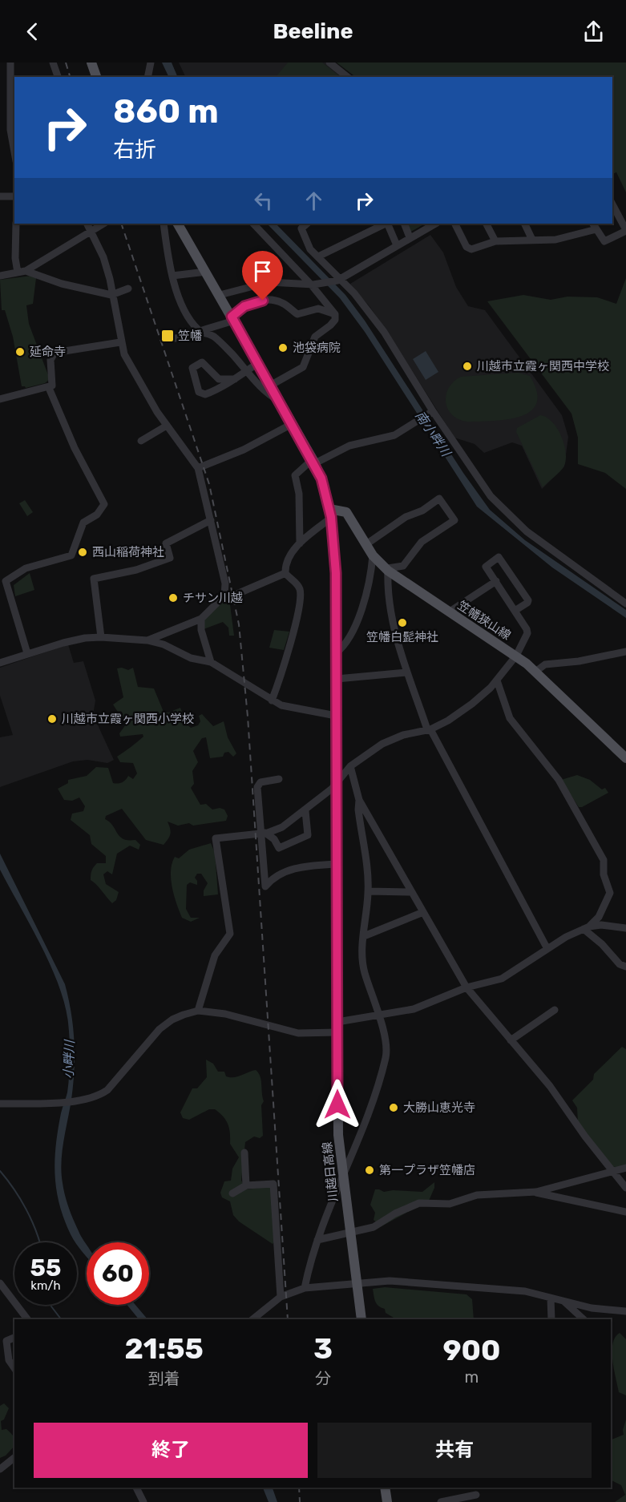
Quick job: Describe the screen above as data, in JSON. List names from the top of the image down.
{
  "streets": {
    "main road": ["笠幡狭山線", "川越日高線"]
  },
  "crossings": [
    ["笠幡狭山線", "川越日高線"]
  ],
  "water": ["南小畔川", "小畔川"],
  "places": {
    "transit": ["笠幡"],
    "other": [
      "池袋病院",
      "延命寺",
      "川越市立霞ヶ関西中学校",
      "西山稲荷神社",
      "チサン川越",
      "笠幡白髭神社",
      "川越市立霞ヶ関西小学校",
      "大勝山恵光寺",
      "第一プラザ笠幡店"
    ]
  },
  "page": {
    "header": "Beeline",
    "turn": ["860 m", "右折"],
    "speed": "55 km/h",
    "limit": "60",
    "eta": [
      "21:55",
      "到着",
      "3",
      "分",
      "900",
      "m"
    ],
    "buttons": ["終了", "共有"]
  }
}
